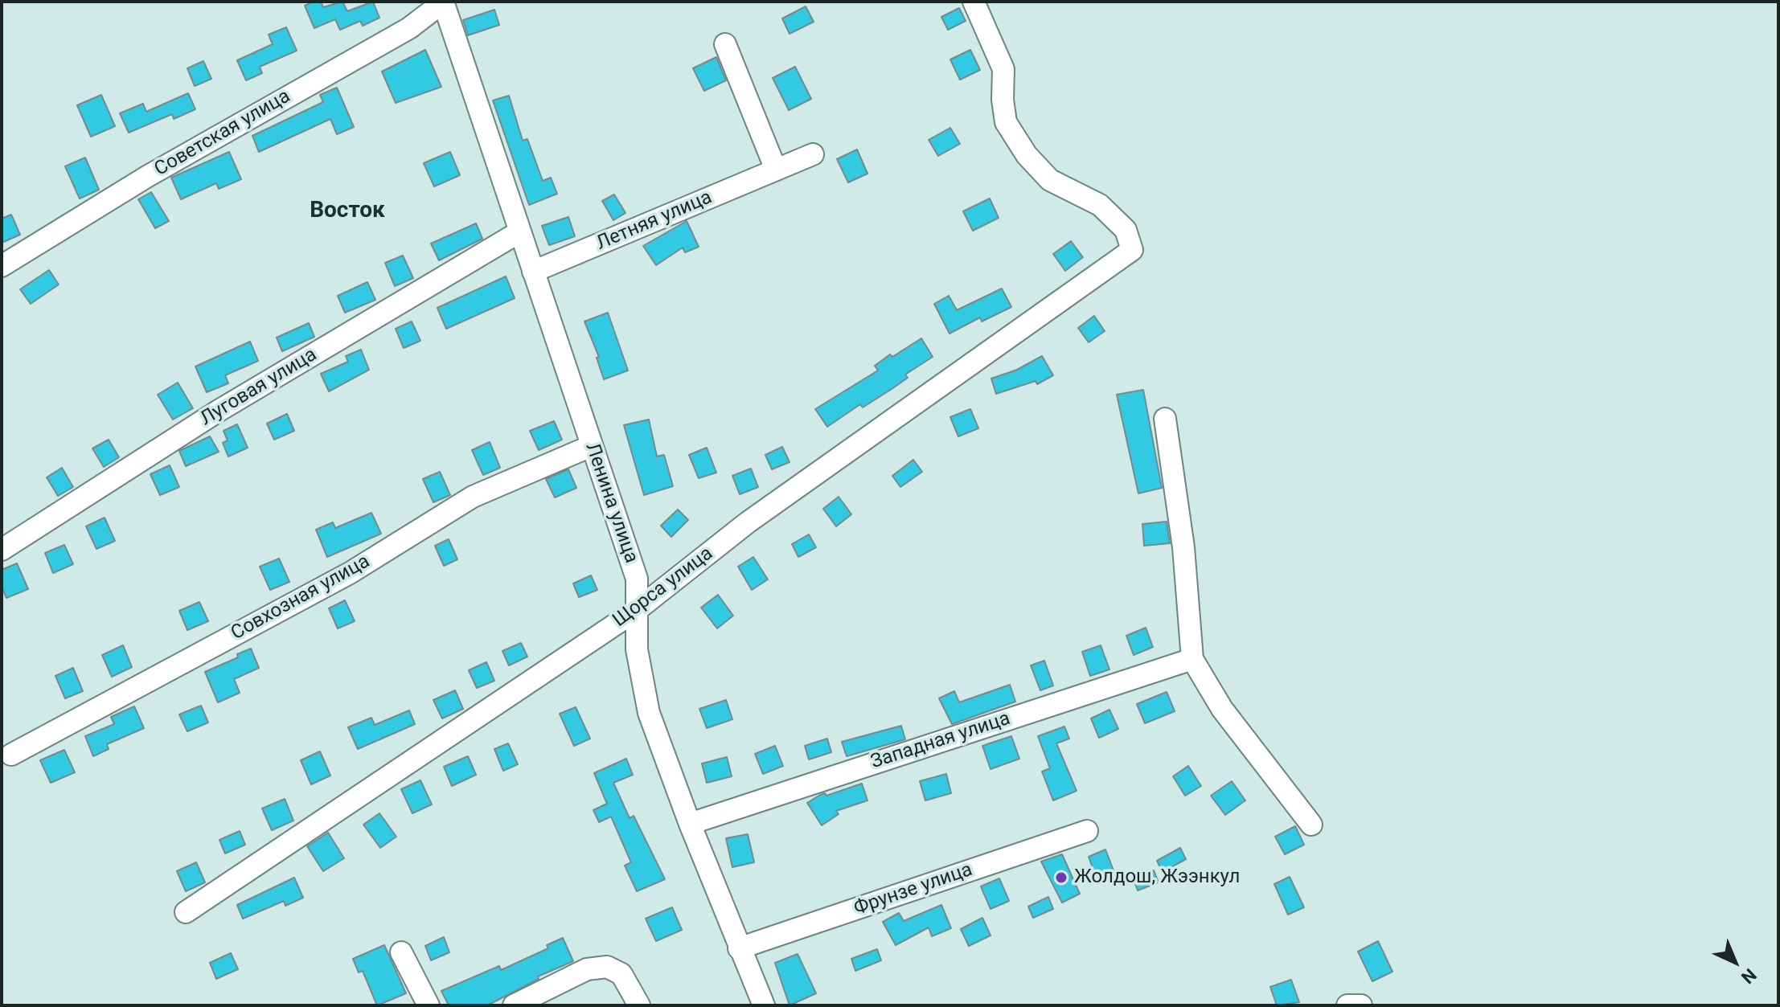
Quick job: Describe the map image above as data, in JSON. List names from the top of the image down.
{
  "streets": {
    "street": [
      "Советская улица",
      "Летняя улица",
      "Луговая улица",
      "Ленина улица",
      "Щорса улица",
      "Совхозная улица",
      "Западная улица",
      "Фрунзе улица"
    ]
  },
  "crossings": [
    ["Советская улица", "Ленина улица"],
    ["Летняя улица", "Ленина улица"],
    ["Луговая улица", "Ленина улица"],
    ["Ленина улица", "Щорса улица"],
    ["Ленина улица", "Совхозная улица"],
    ["Ленина улица", "Западная улица"],
    ["Ленина улица", "Фрунзе улица"]
  ],
  "districts": ["Восток"],
  "places": ["Жолдош, Жээнкул"],
  "north": "bottom right"
}
